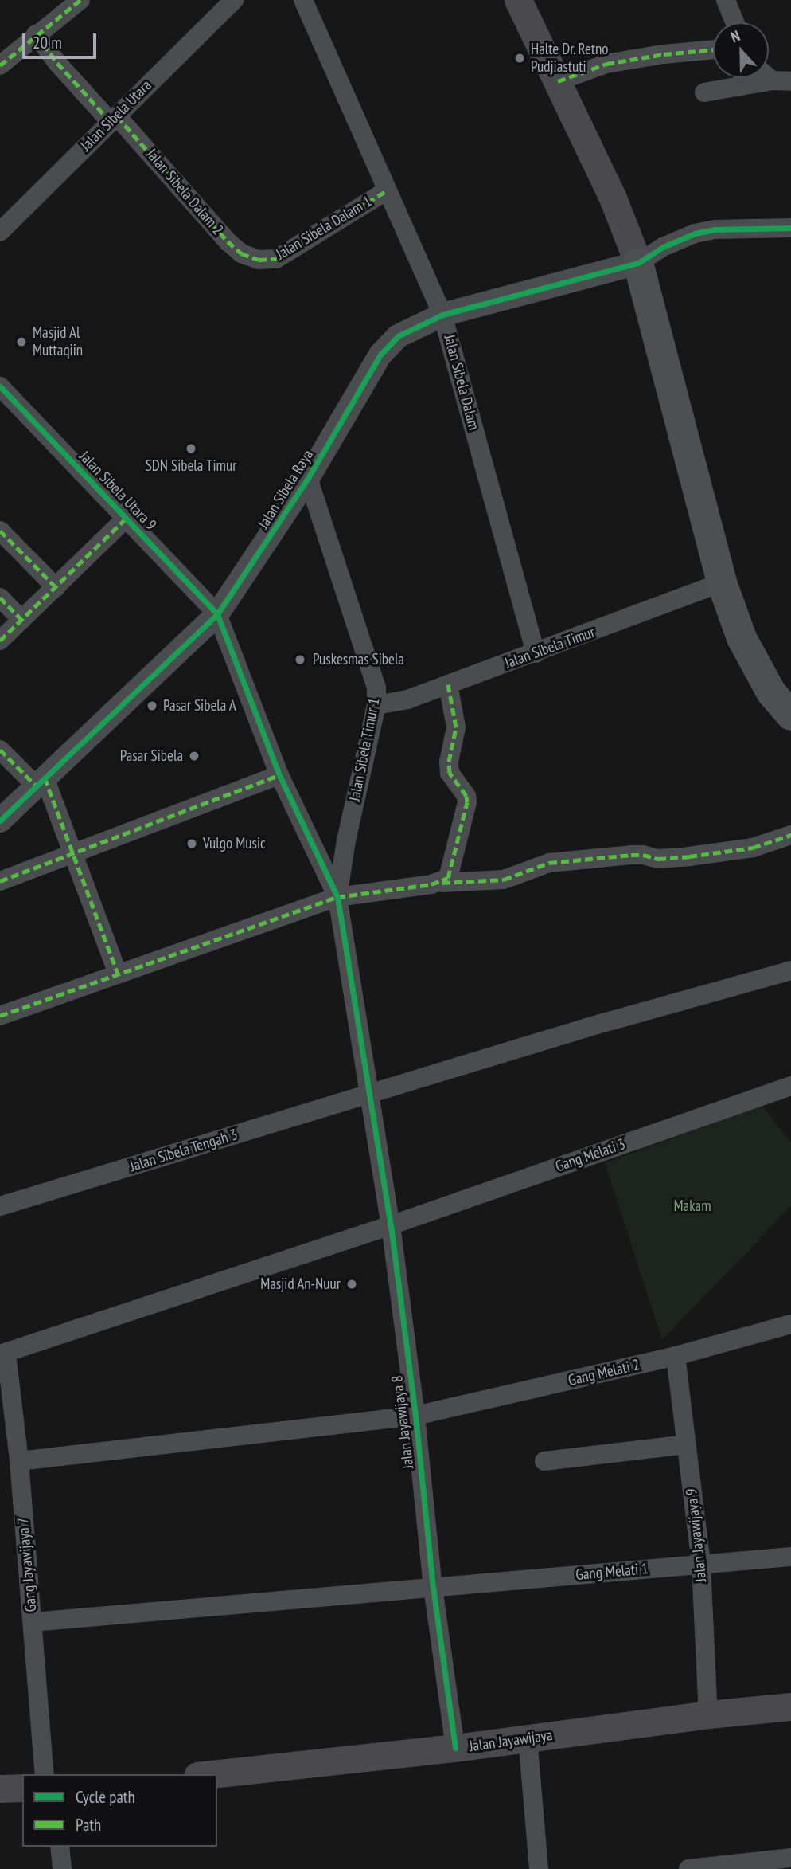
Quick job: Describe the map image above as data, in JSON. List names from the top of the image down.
{
  "streets": {
    "main road": ["Jalan Jayawijaya"],
    "street": [
      "Jalan Sibela Utara",
      "Jalan Sibela Dalam 2",
      "Jalan Sibela Dalam 1",
      "Jalan Sibela Dalam",
      "Jalan Sibela Raya",
      "Jalan Sibela Utara 9",
      "Jalan Sibela Timur",
      "Jalan Sibela Timur 1",
      "Jalan Sibela Tengah 3",
      "Gang Melati 3",
      "Gang Melati 2",
      "Jalan Jayawijaya 8",
      "Jalan Jayawijaya 9",
      "Gang Jayawijaya 7",
      "Gang Melati 1"
    ]
  },
  "crossings": [
    ["Jalan Sibela Utara", "Jalan Sibela Dalam 2"],
    ["Jalan Sibela Dalam 2", "Jalan Sibela Dalam 1"],
    ["Jalan Sibela Dalam 1", "Jalan Sibela Dalam"],
    ["Jalan Sibela Dalam", "Jalan Sibela Raya"],
    ["Jalan Sibela Dalam", "Jalan Sibela Timur"],
    ["Jalan Sibela Raya", "Jalan Sibela Utara 9"],
    ["Jalan Sibela Raya", "Jalan Sibela Timur 1"],
    ["Jalan Sibela Timur", "Jalan Sibela Timur 1"],
    ["Jalan Sibela Timur 1", "Jalan Jayawijaya 8"],
    ["Jalan Sibela Tengah 3", "Jalan Jayawijaya 8"],
    ["Gang Melati 3", "Jalan Jayawijaya 8"],
    ["Gang Melati 3", "Gang Jayawijaya 7"],
    ["Gang Melati 2", "Jalan Jayawijaya 8"],
    ["Gang Melati 2", "Jalan Jayawijaya 9"],
    ["Gang Melati 2", "Gang Jayawijaya 7"],
    ["Jalan Jayawijaya 8", "Gang Melati 1"],
    ["Jalan Jayawijaya 8", "Jalan Jayawijaya"],
    ["Jalan Jayawijaya 9", "Gang Melati 1"],
    ["Jalan Jayawijaya 9", "Jalan Jayawijaya"],
    ["Gang Jayawijaya 7", "Gang Melati 1"]
  ],
  "parks": ["Makam"],
  "places": [
    "Halte Dr. Retno Pudjiastuti",
    "Masjid Al Muttaqiin",
    "SDN Sibela Timur",
    "Puskesmas Sibela",
    "Pasar Sibela A",
    "Pasar Sibela",
    "Vulgo Music",
    "Masjid An-Nuur"
  ],
  "legend": ["Cycle path", "Path"],
  "scale_bar": "20 m",
  "north": "top"
}
